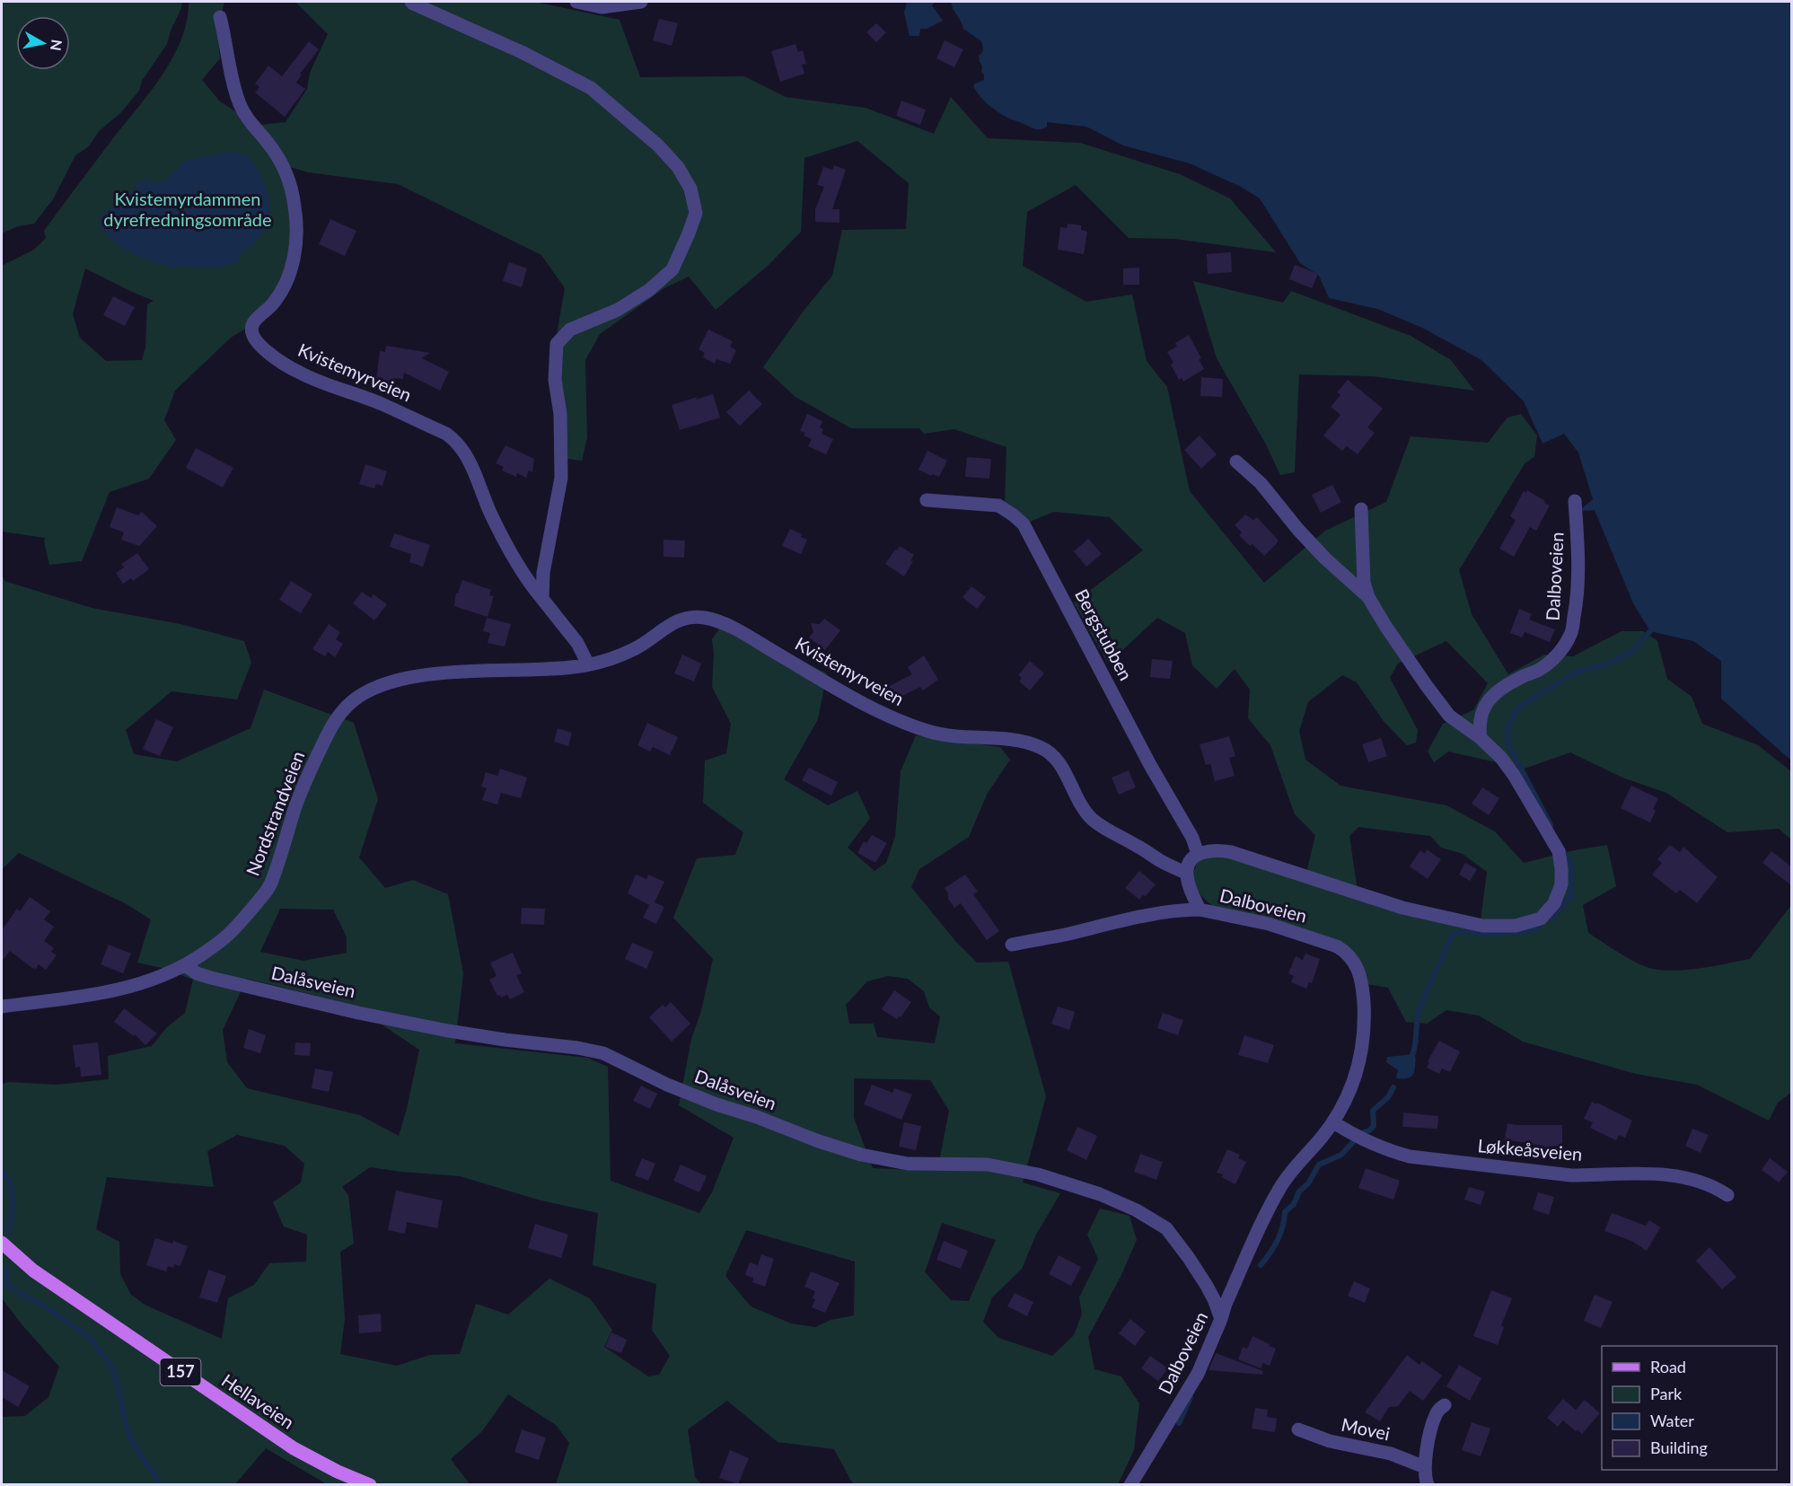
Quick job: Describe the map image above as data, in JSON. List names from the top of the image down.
{
  "streets": {
    "main road": ["157", "Hellaveien"],
    "street": [
      "Kvistemyrveien",
      "Dalboveien",
      "Bergstubben",
      "Nordstrandveien",
      "Dalåsveien",
      "Løkkeåsveien",
      "Movei"
    ]
  },
  "crossings": [
    ["Kvistemyrveien", "Dalboveien"],
    ["Kvistemyrveien", "Nordstrandveien"],
    ["Dalboveien", "Dalåsveien"],
    ["Dalboveien", "Løkkeåsveien"],
    ["Nordstrandveien", "Dalåsveien"]
  ],
  "parks": ["Kvistemyrdammen dyrefredningsområde"],
  "legend": [
    "Road",
    "Park",
    "Water",
    "Building"
  ],
  "north": "right"
}
